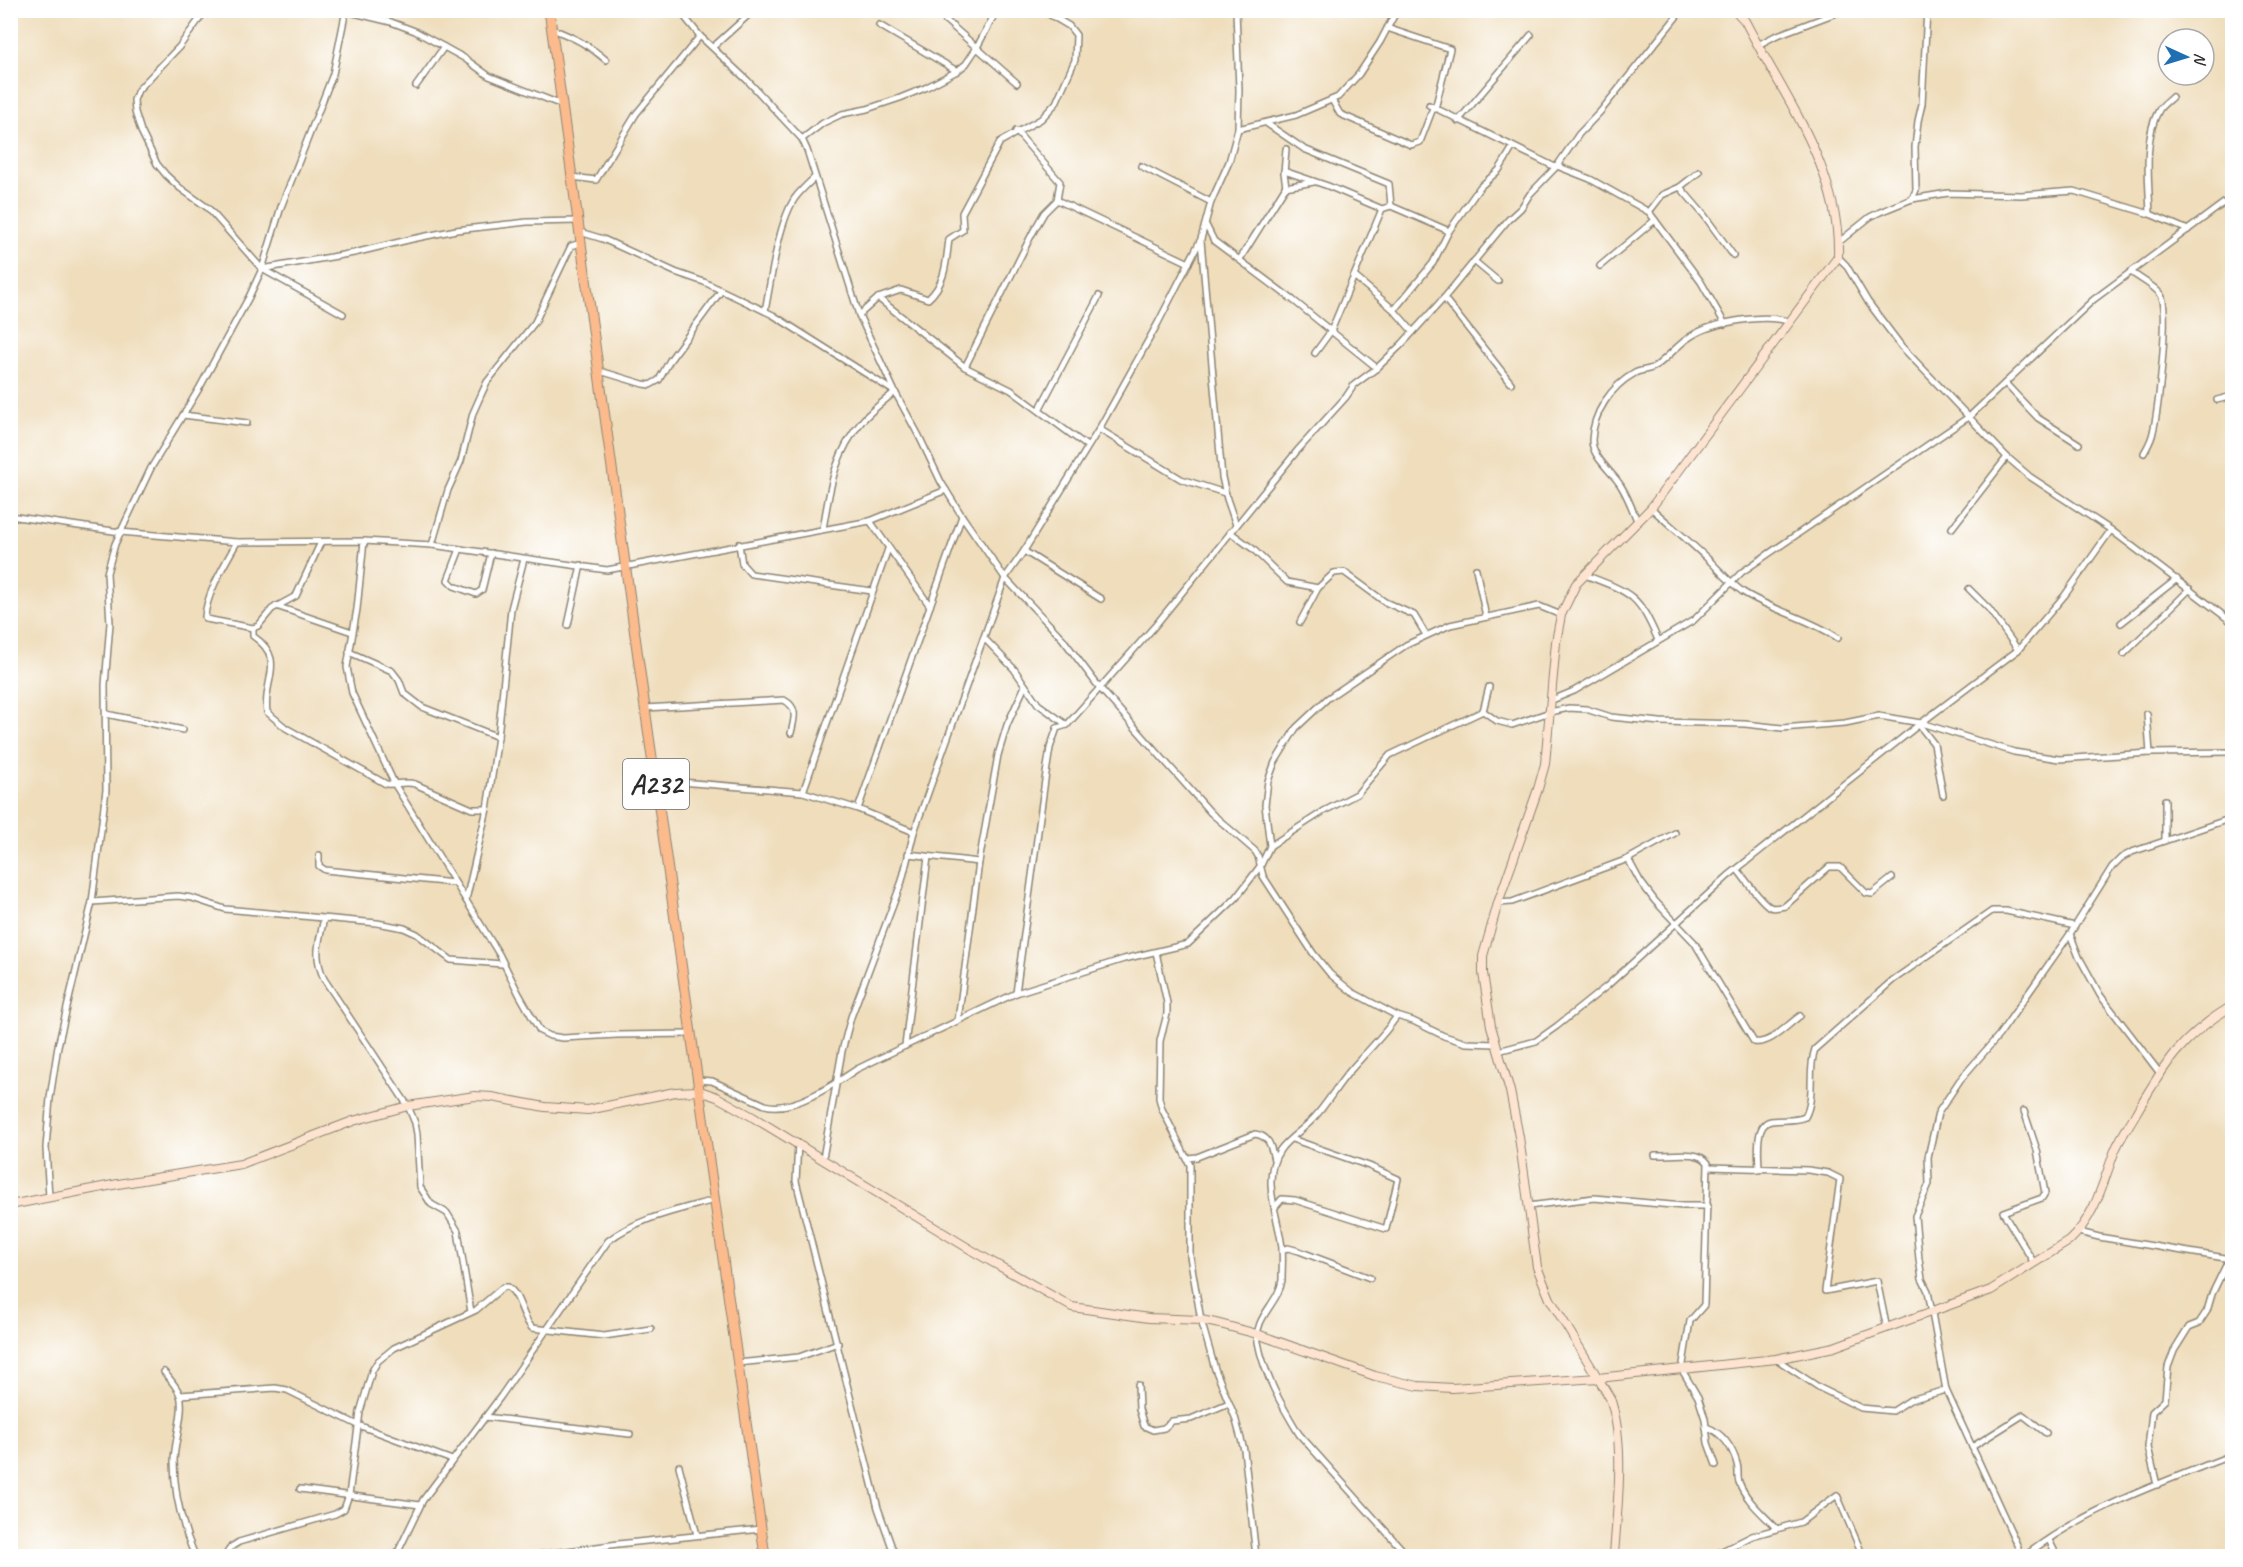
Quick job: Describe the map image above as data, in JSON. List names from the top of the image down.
{
  "streets": {
    "main road": ["A232"]
  },
  "north": "right"
}
